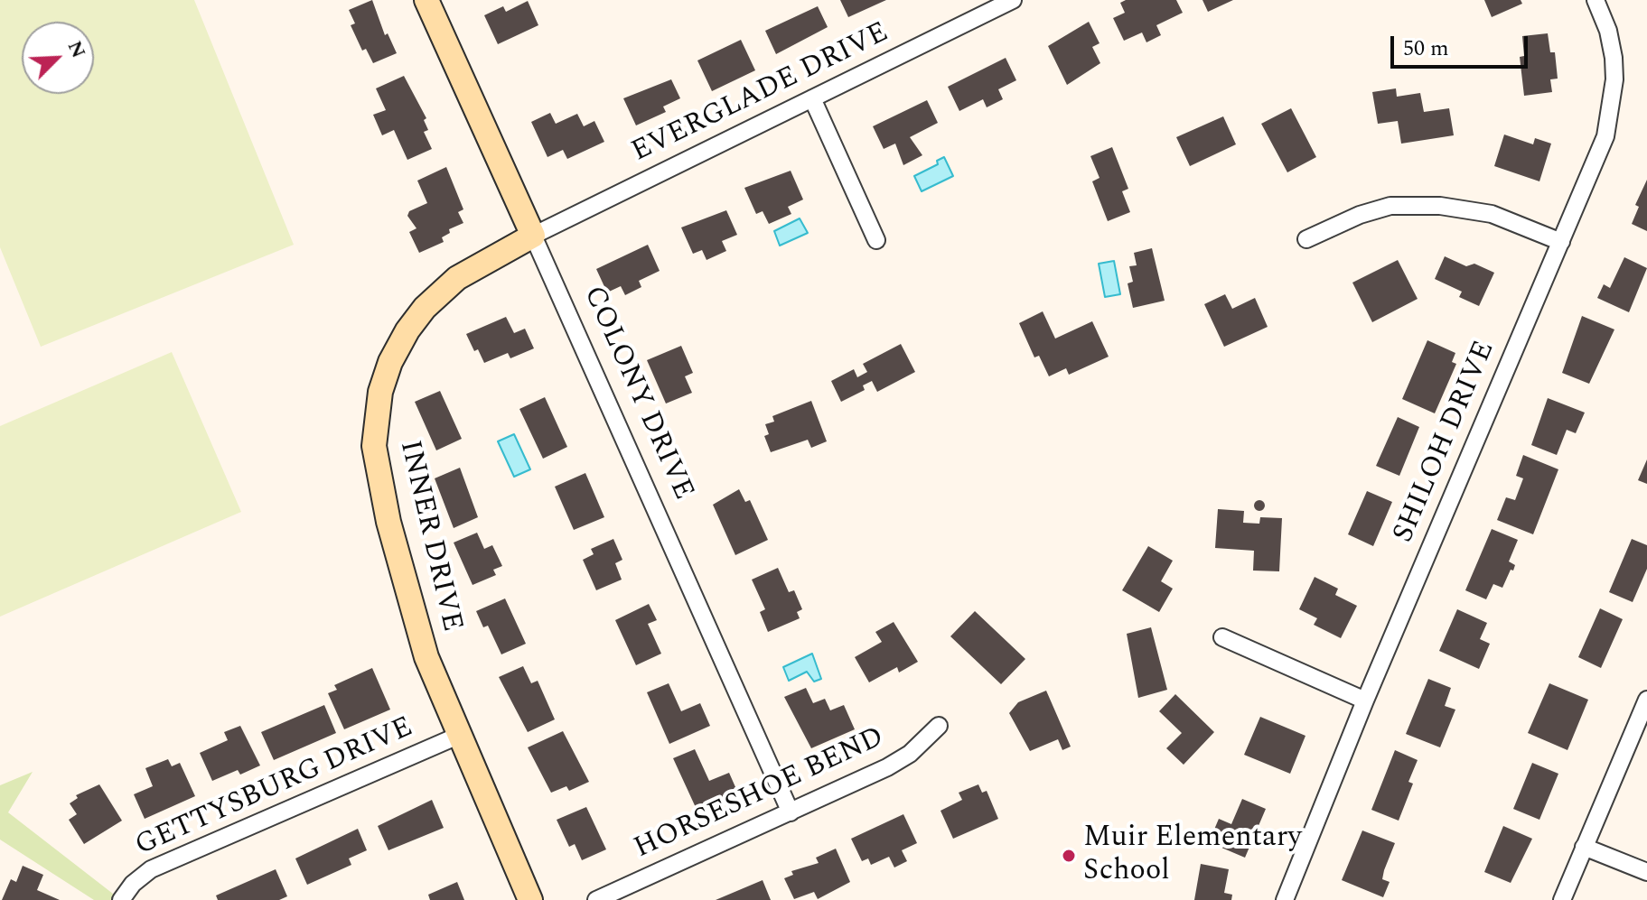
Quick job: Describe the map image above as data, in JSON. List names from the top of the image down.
{
  "streets": {
    "street": [
      "EVERGLADE DRIVE",
      "COLONY DRIVE",
      "SHILOH DRIVE",
      "INNER DRIVE",
      "GETTYSBURG DRIVE",
      "HORSESHOE BEND"
    ]
  },
  "crossings": [
    ["EVERGLADE DRIVE", "COLONY DRIVE"],
    ["EVERGLADE DRIVE", "INNER DRIVE"],
    ["COLONY DRIVE", "INNER DRIVE"],
    ["COLONY DRIVE", "HORSESHOE BEND"],
    ["INNER DRIVE", "GETTYSBURG DRIVE"]
  ],
  "places": ["Muir Elementary School"],
  "scale_bar": "50 m",
  "north": "top right"
}
